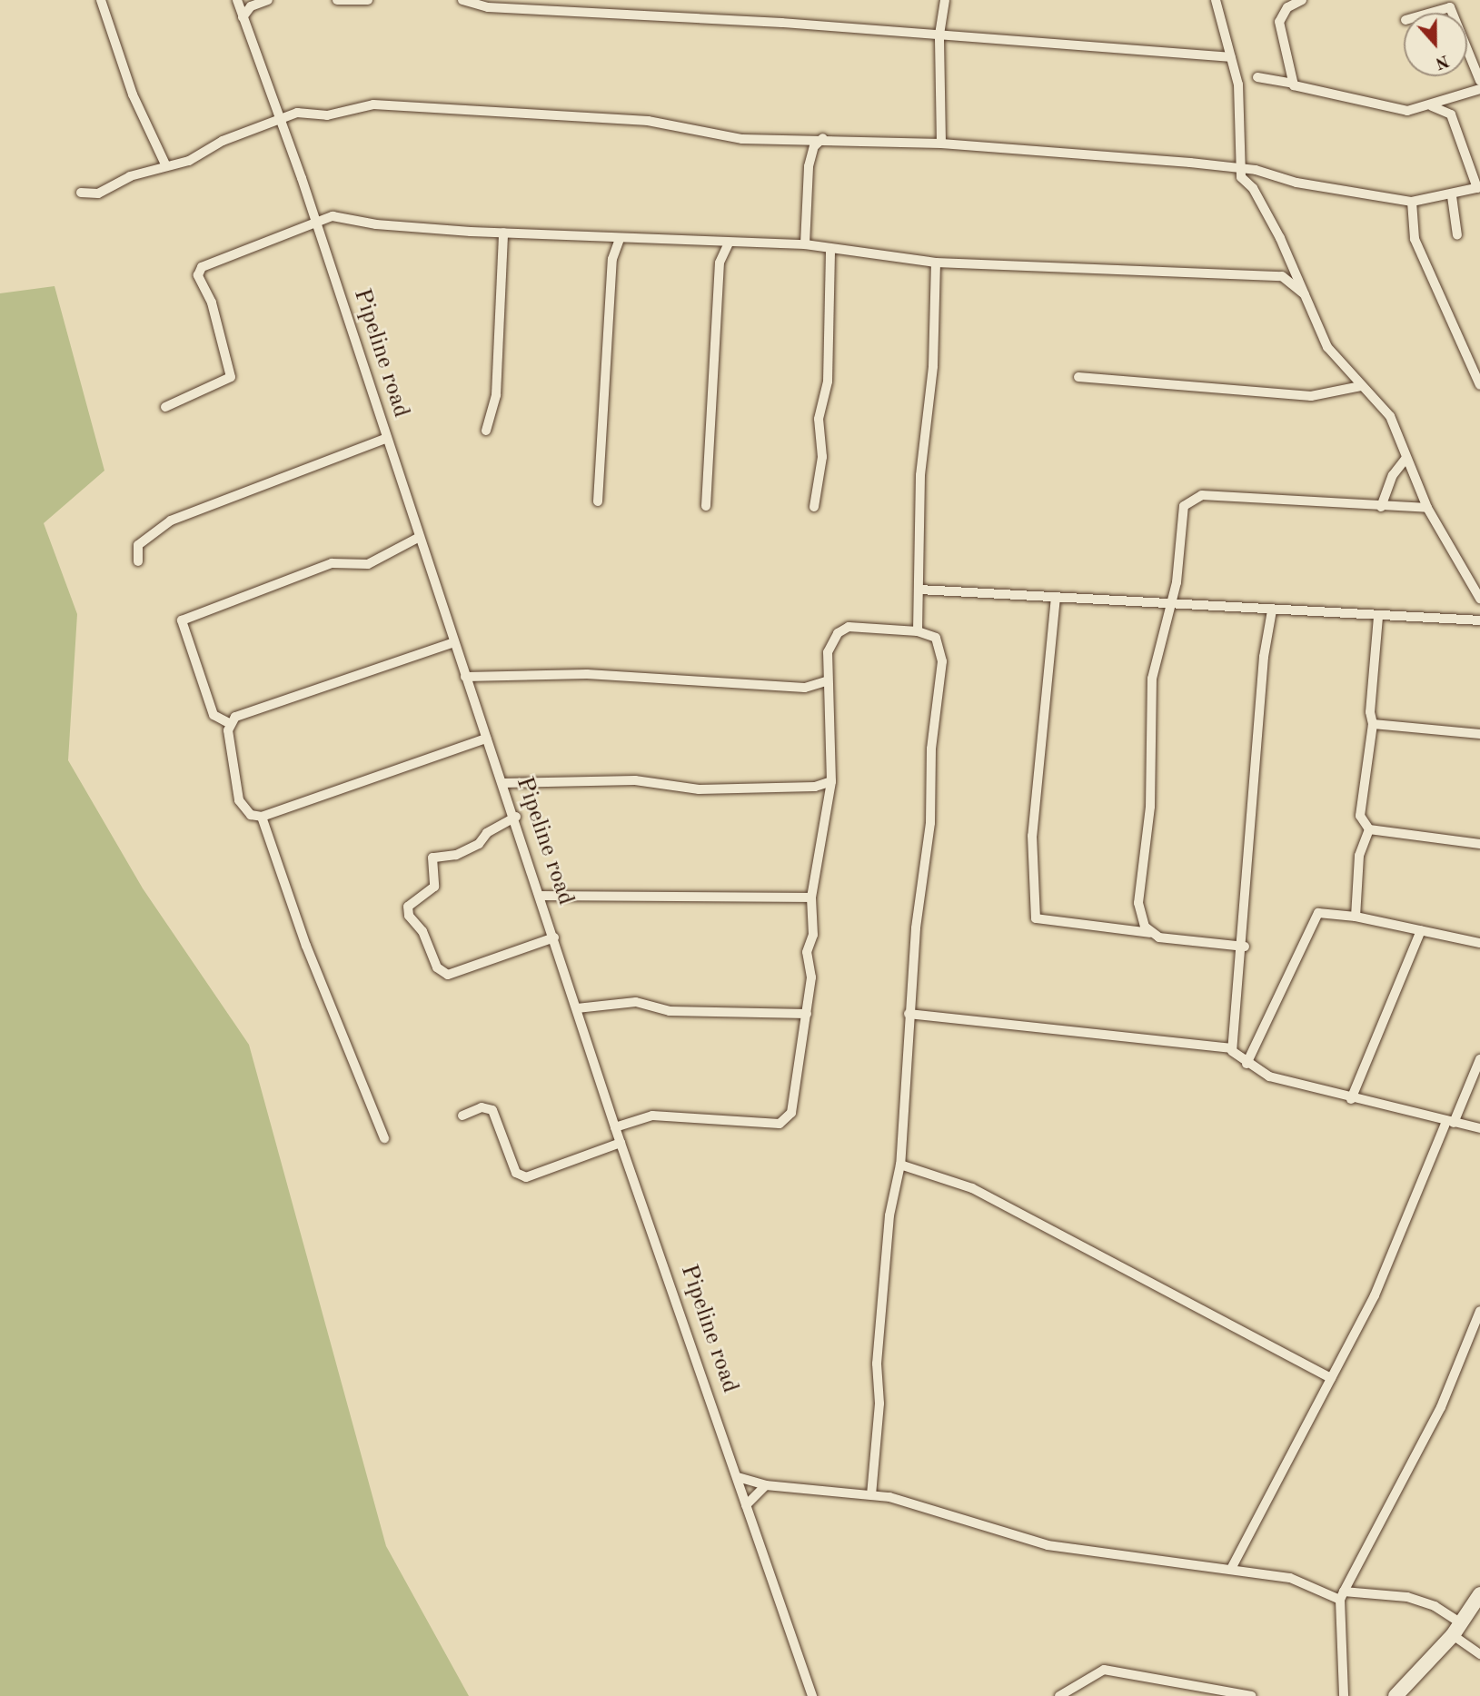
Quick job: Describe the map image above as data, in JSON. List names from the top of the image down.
{
  "streets": {
    "street": ["Pipeline road"]
  },
  "north": "bottom"
}
